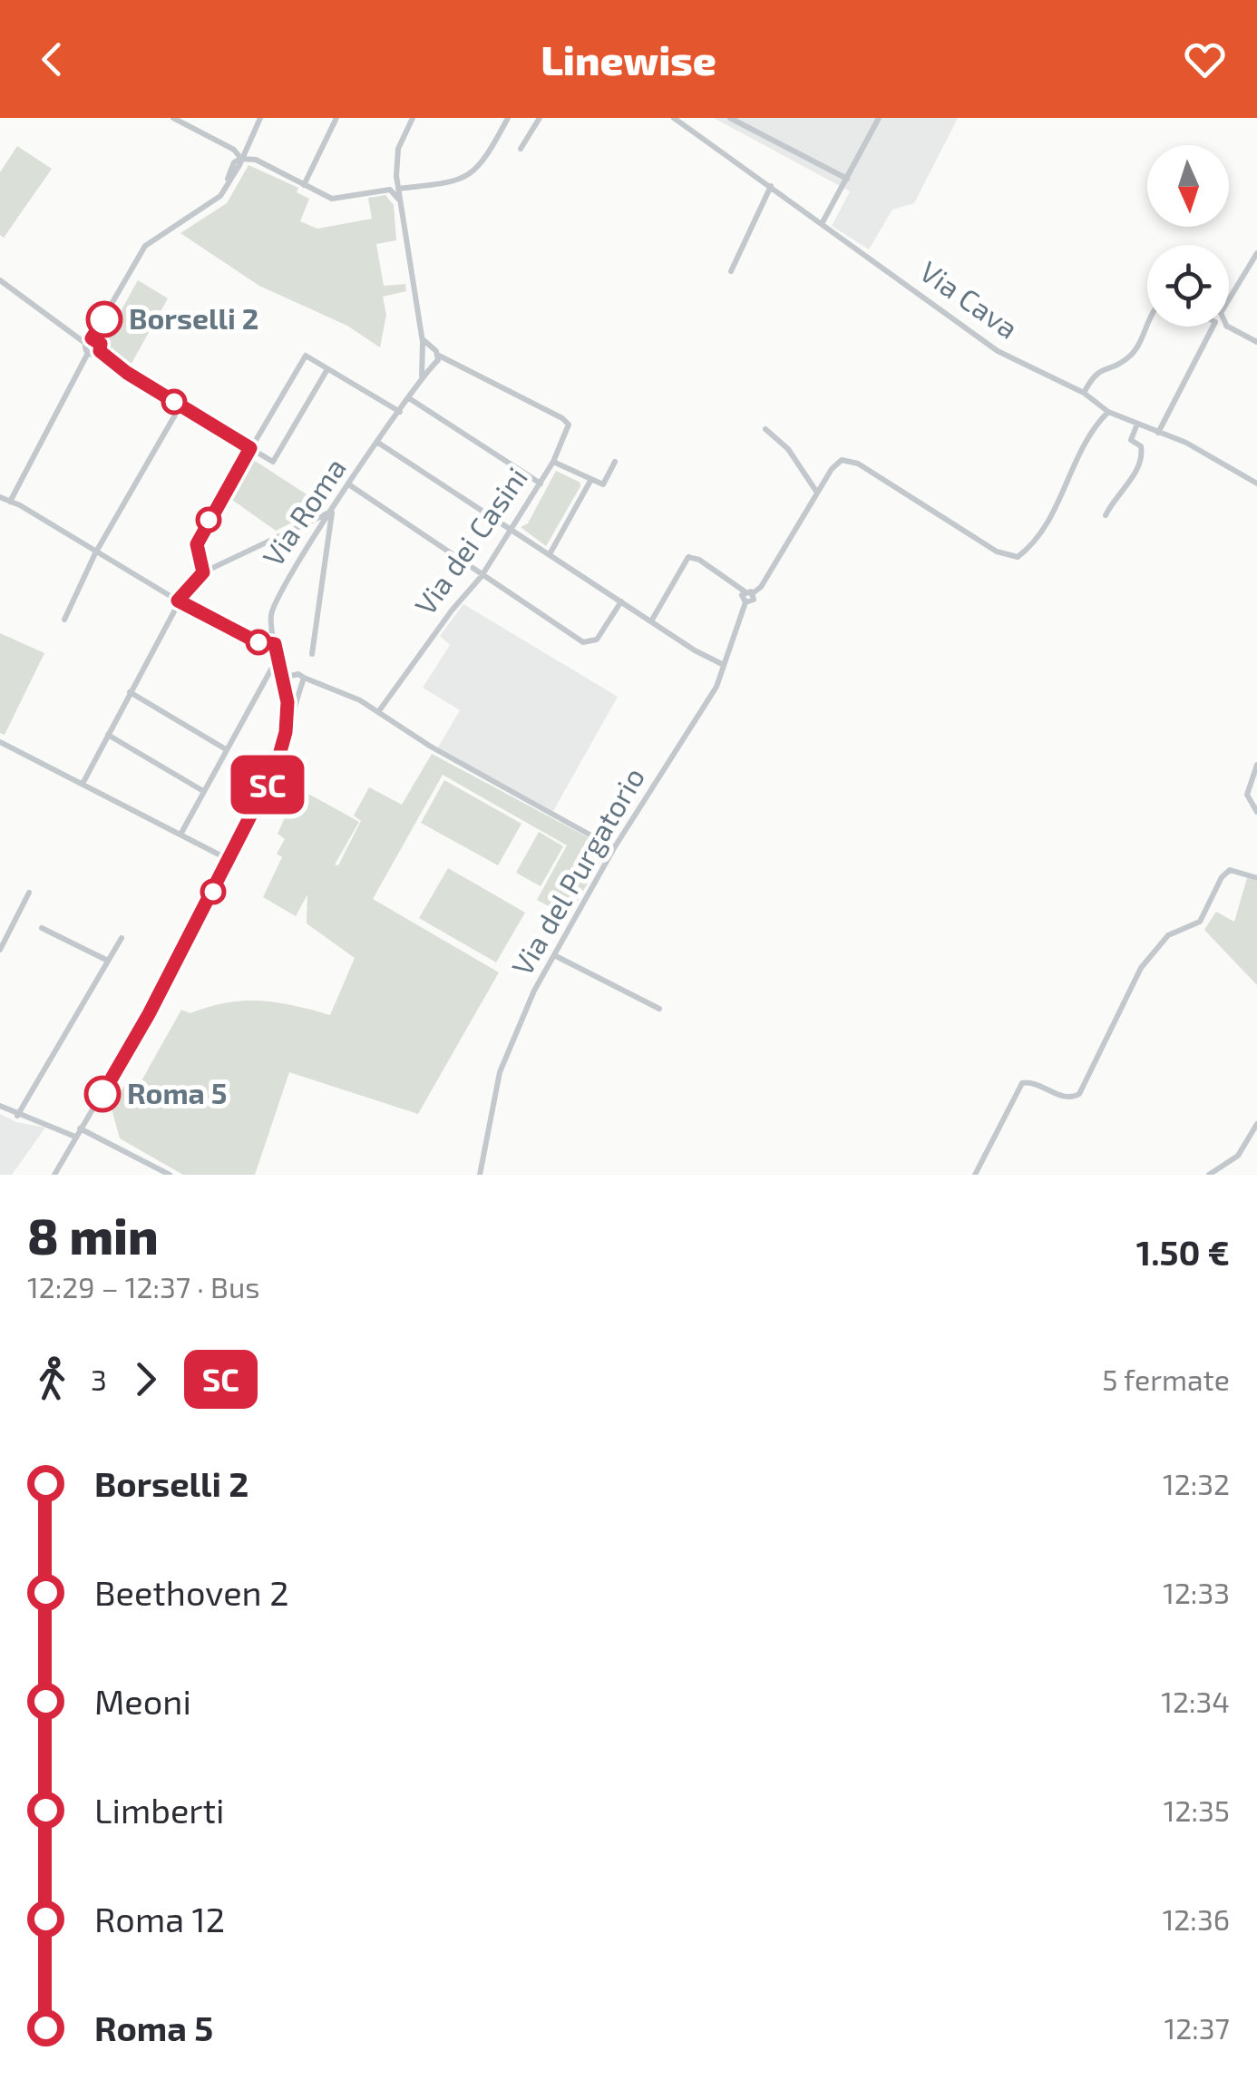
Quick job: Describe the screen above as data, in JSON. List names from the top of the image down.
{
  "streets": {
    "street": [
      "Via Cava",
      "Via Roma",
      "Via dei Casini",
      "Via del Purgatorio"
    ]
  },
  "places": ["Borselli 2", "Roma 5"],
  "lines": ["bus line SC"],
  "north": "bottom",
  "page": {
    "header": "Linewise",
    "on_map": "SC",
    "heading": ["8 min", "12:29 – 12:37 · Bus", "1.50 €"],
    "legs": ["3", "SC", "5 fermate"],
    "list": [
      {
        "name": "Borselli 2",
        "value": "12:32"
      },
      {
        "name": "Beethoven 2",
        "value": "12:33"
      },
      {
        "name": "Meoni",
        "value": "12:34"
      },
      {
        "name": "Limberti",
        "value": "12:35"
      },
      {
        "name": "Roma 12",
        "value": "12:36"
      },
      {
        "name": "Roma 5",
        "value": "12:37"
      }
    ]
  }
}
